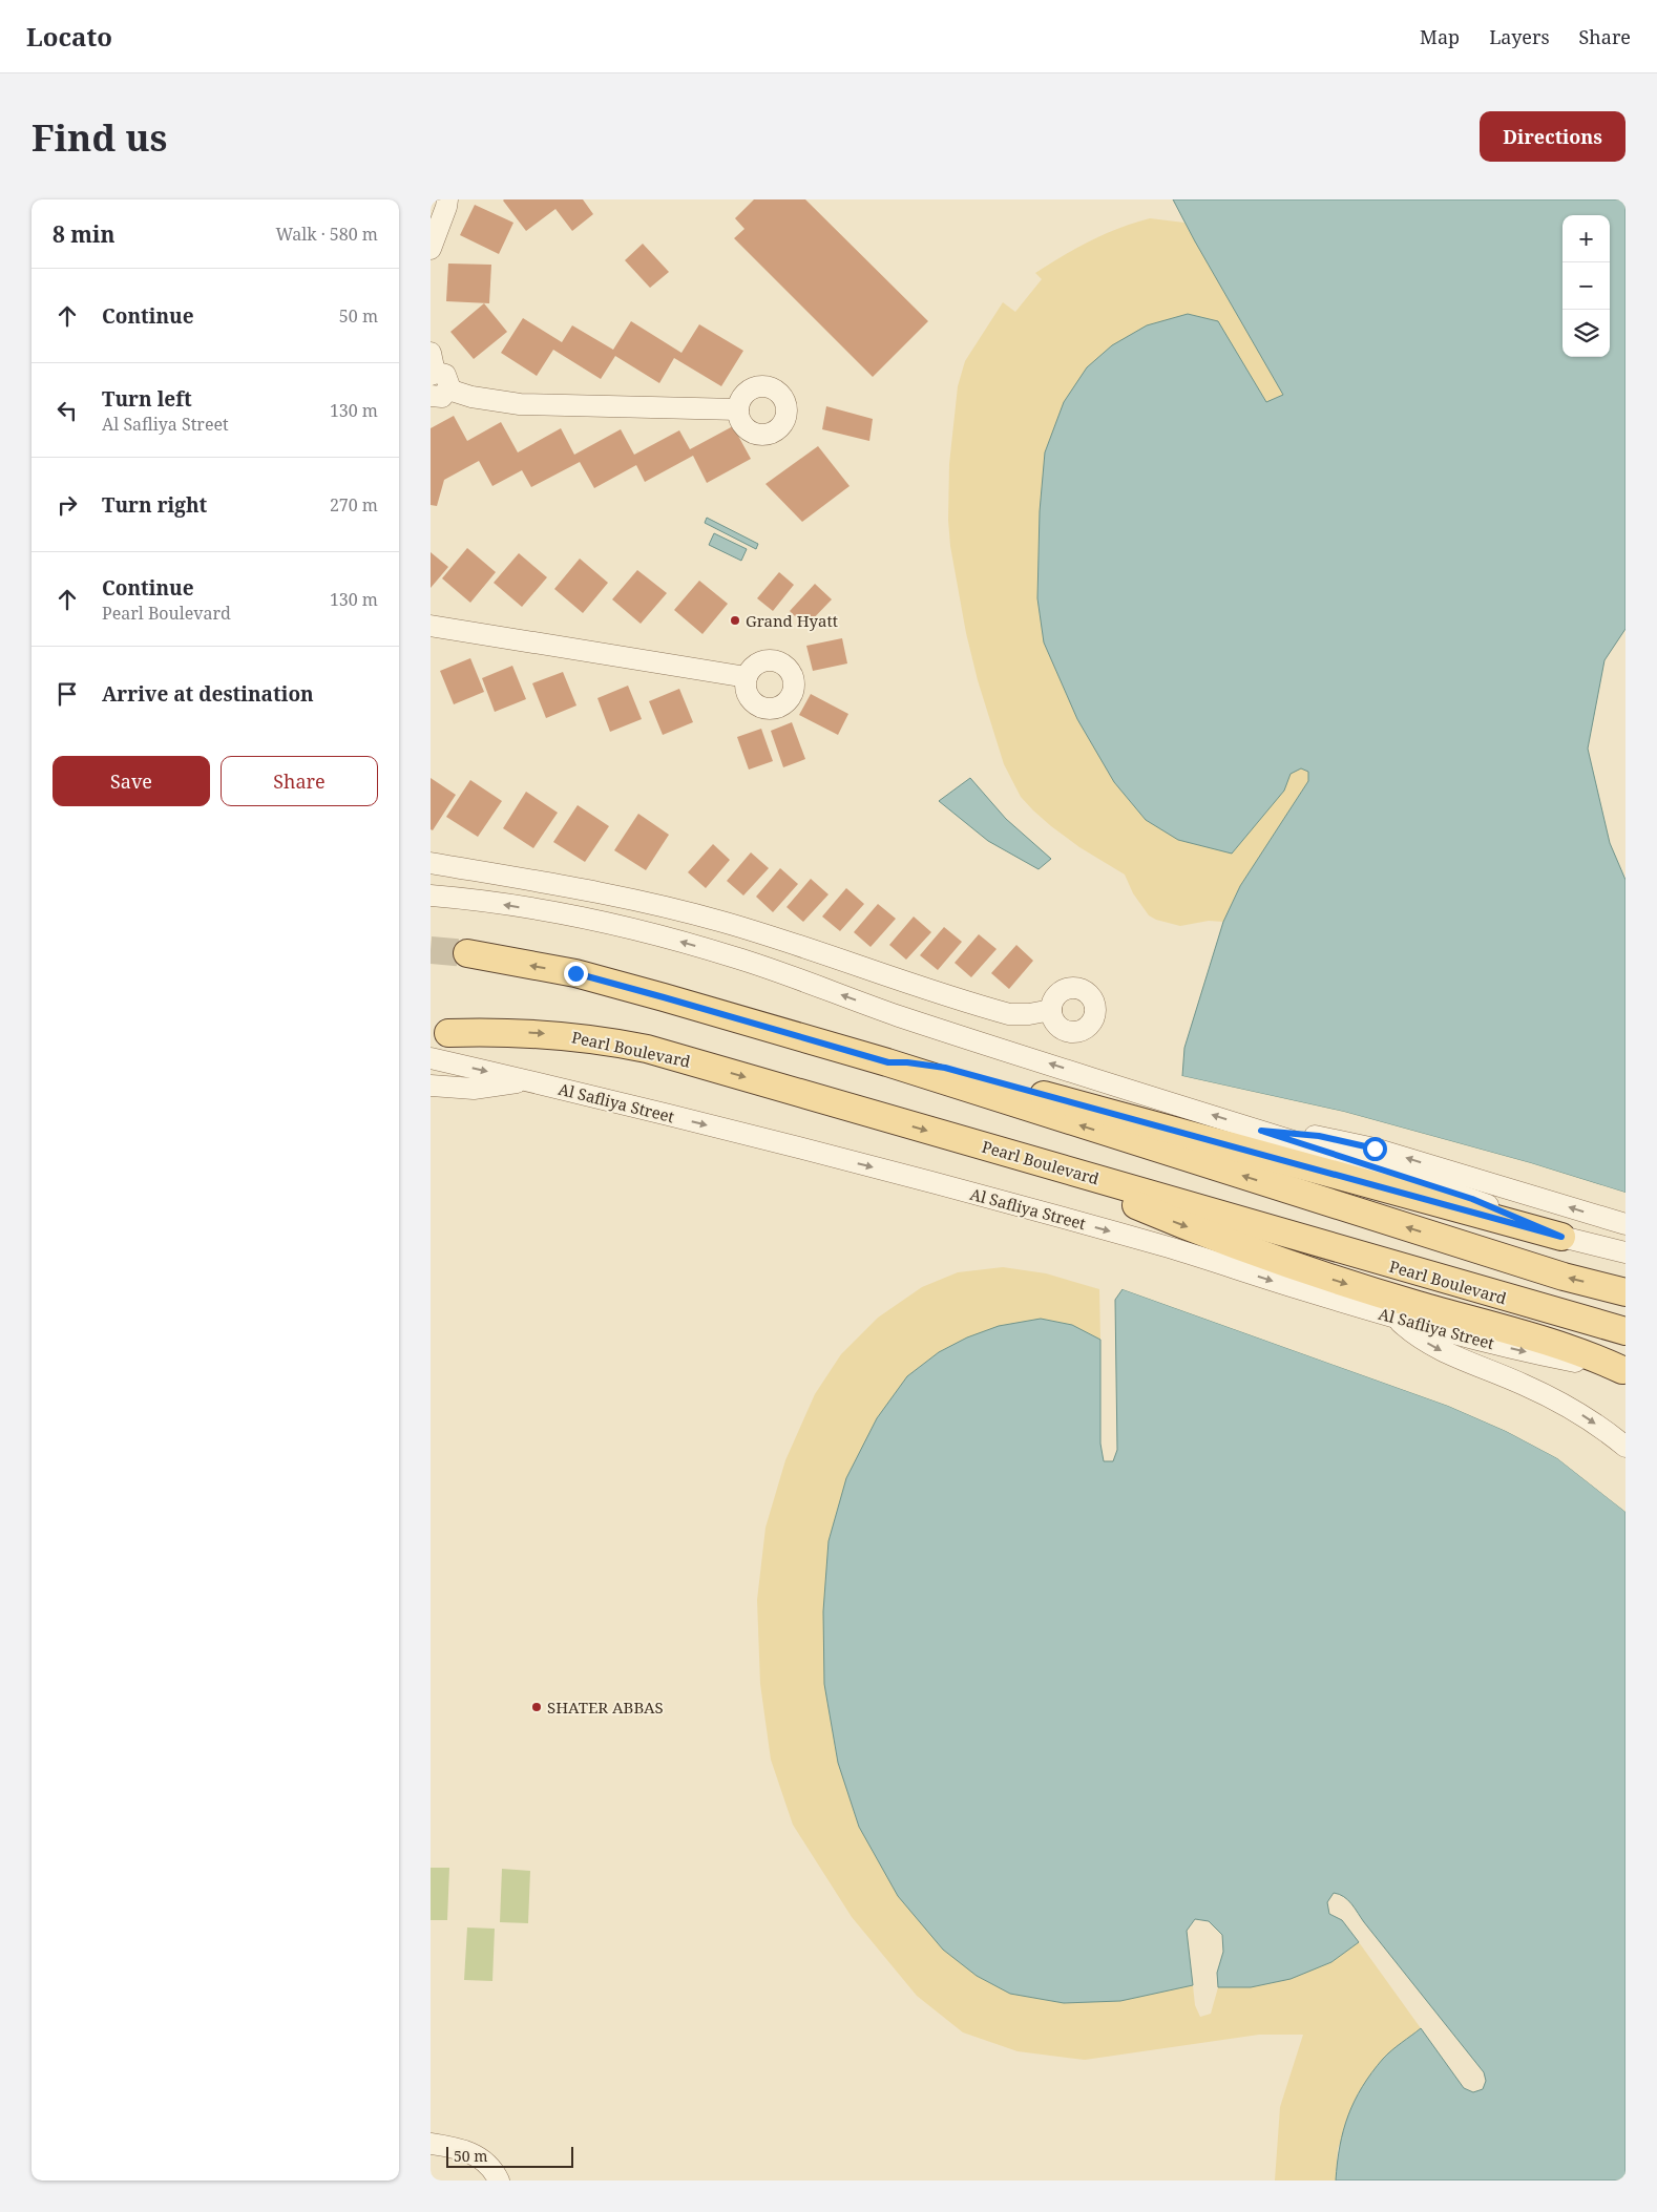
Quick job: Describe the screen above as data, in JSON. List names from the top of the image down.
{
  "streets": {
    "main road": ["Pearl Boulevard"],
    "street": ["Al Safliya Street"]
  },
  "places": ["Grand Hyatt", "SHATER ABBAS"],
  "scale_bar": "50 m",
  "page": {
    "header": "Locato",
    "nav": ["Map", "Layers", "Share"],
    "buttons": [
      "Directions",
      ["Save", "Share"]
    ],
    "title": "Find us",
    "heading": ["8 min", "Walk · 580 m"],
    "map_buttons": ["+", "−"],
    "list": [
      ["Continue", "50 m"],
      ["Turn left", "Al Safliya Street", "130 m"],
      ["Turn right", "270 m"],
      ["Continue", "Pearl Boulevard", "130 m"],
      "Arrive at destination"
    ],
    "scale": "50 m"
  }
}
